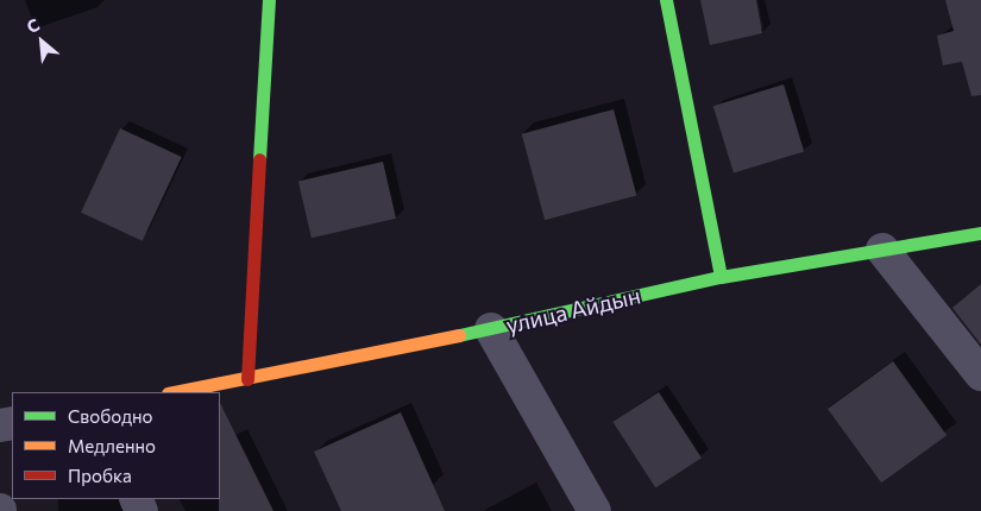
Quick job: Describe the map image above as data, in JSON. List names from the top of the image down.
{
  "streets": {
    "street": ["улица Айдын"]
  },
  "legend": ["Свободно", "Медленно", "Пробка"],
  "north": "top left"
}
